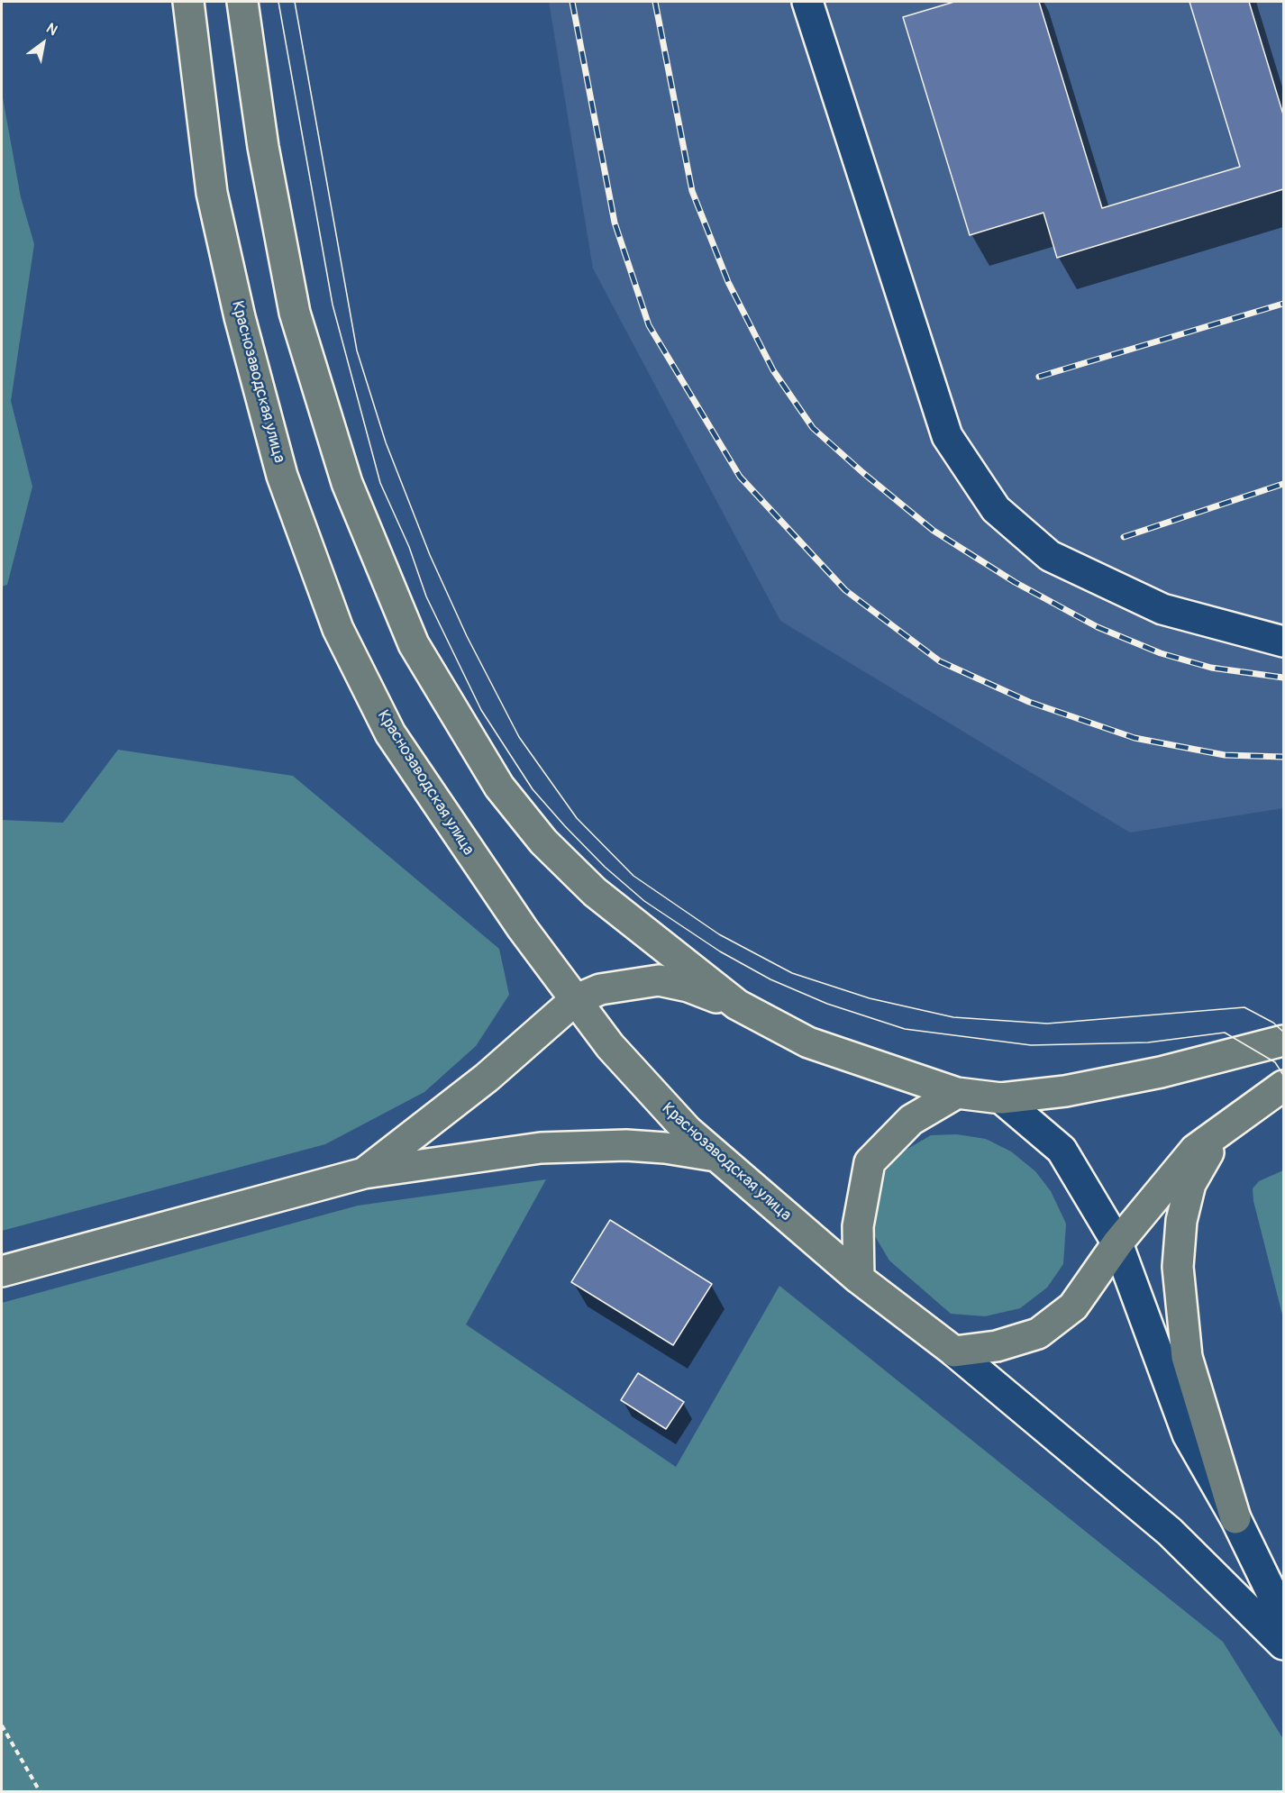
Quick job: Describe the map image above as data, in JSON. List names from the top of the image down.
{
  "streets": {
    "main road": ["Краснозаводская улица"]
  },
  "north": "top right"
}
